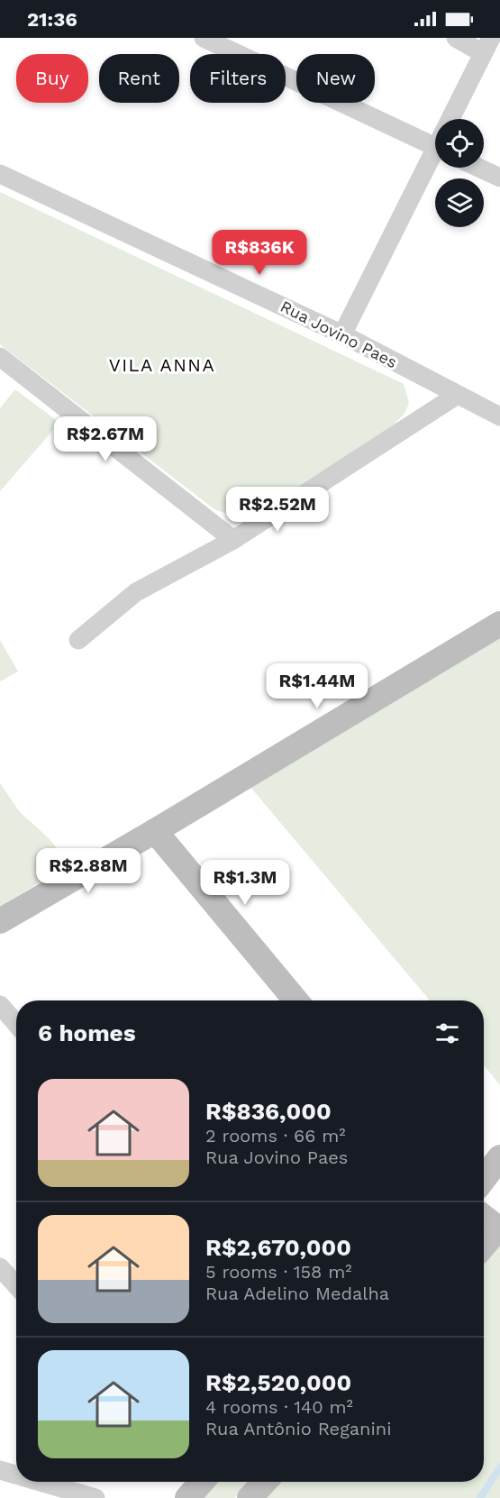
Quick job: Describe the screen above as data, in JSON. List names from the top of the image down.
{
  "streets": {
    "street": ["Rua Jovino Paes"]
  },
  "districts": ["VILA ANNA"],
  "page": {
    "status": "21:36",
    "chip": [
      "Buy",
      "Rent",
      "Filters",
      "New"
    ],
    "price": [
      "R$836K",
      "R$2.67M",
      "R$2.52M",
      "R$1.44M",
      "R$2.88M",
      "R$1.3M"
    ],
    "heading": "6 homes",
    "list": [
      {
        "name": "R$836,000",
        "note": "2 rooms · 66 m² · Rua Jovino Paes"
      },
      {
        "name": "R$2,670,000",
        "note": "5 rooms · 158 m² · Rua Adelino Medalha"
      },
      {
        "name": "R$2,520,000",
        "note": "4 rooms · 140 m² · Rua Antônio Reganini"
      }
    ]
  }
}
